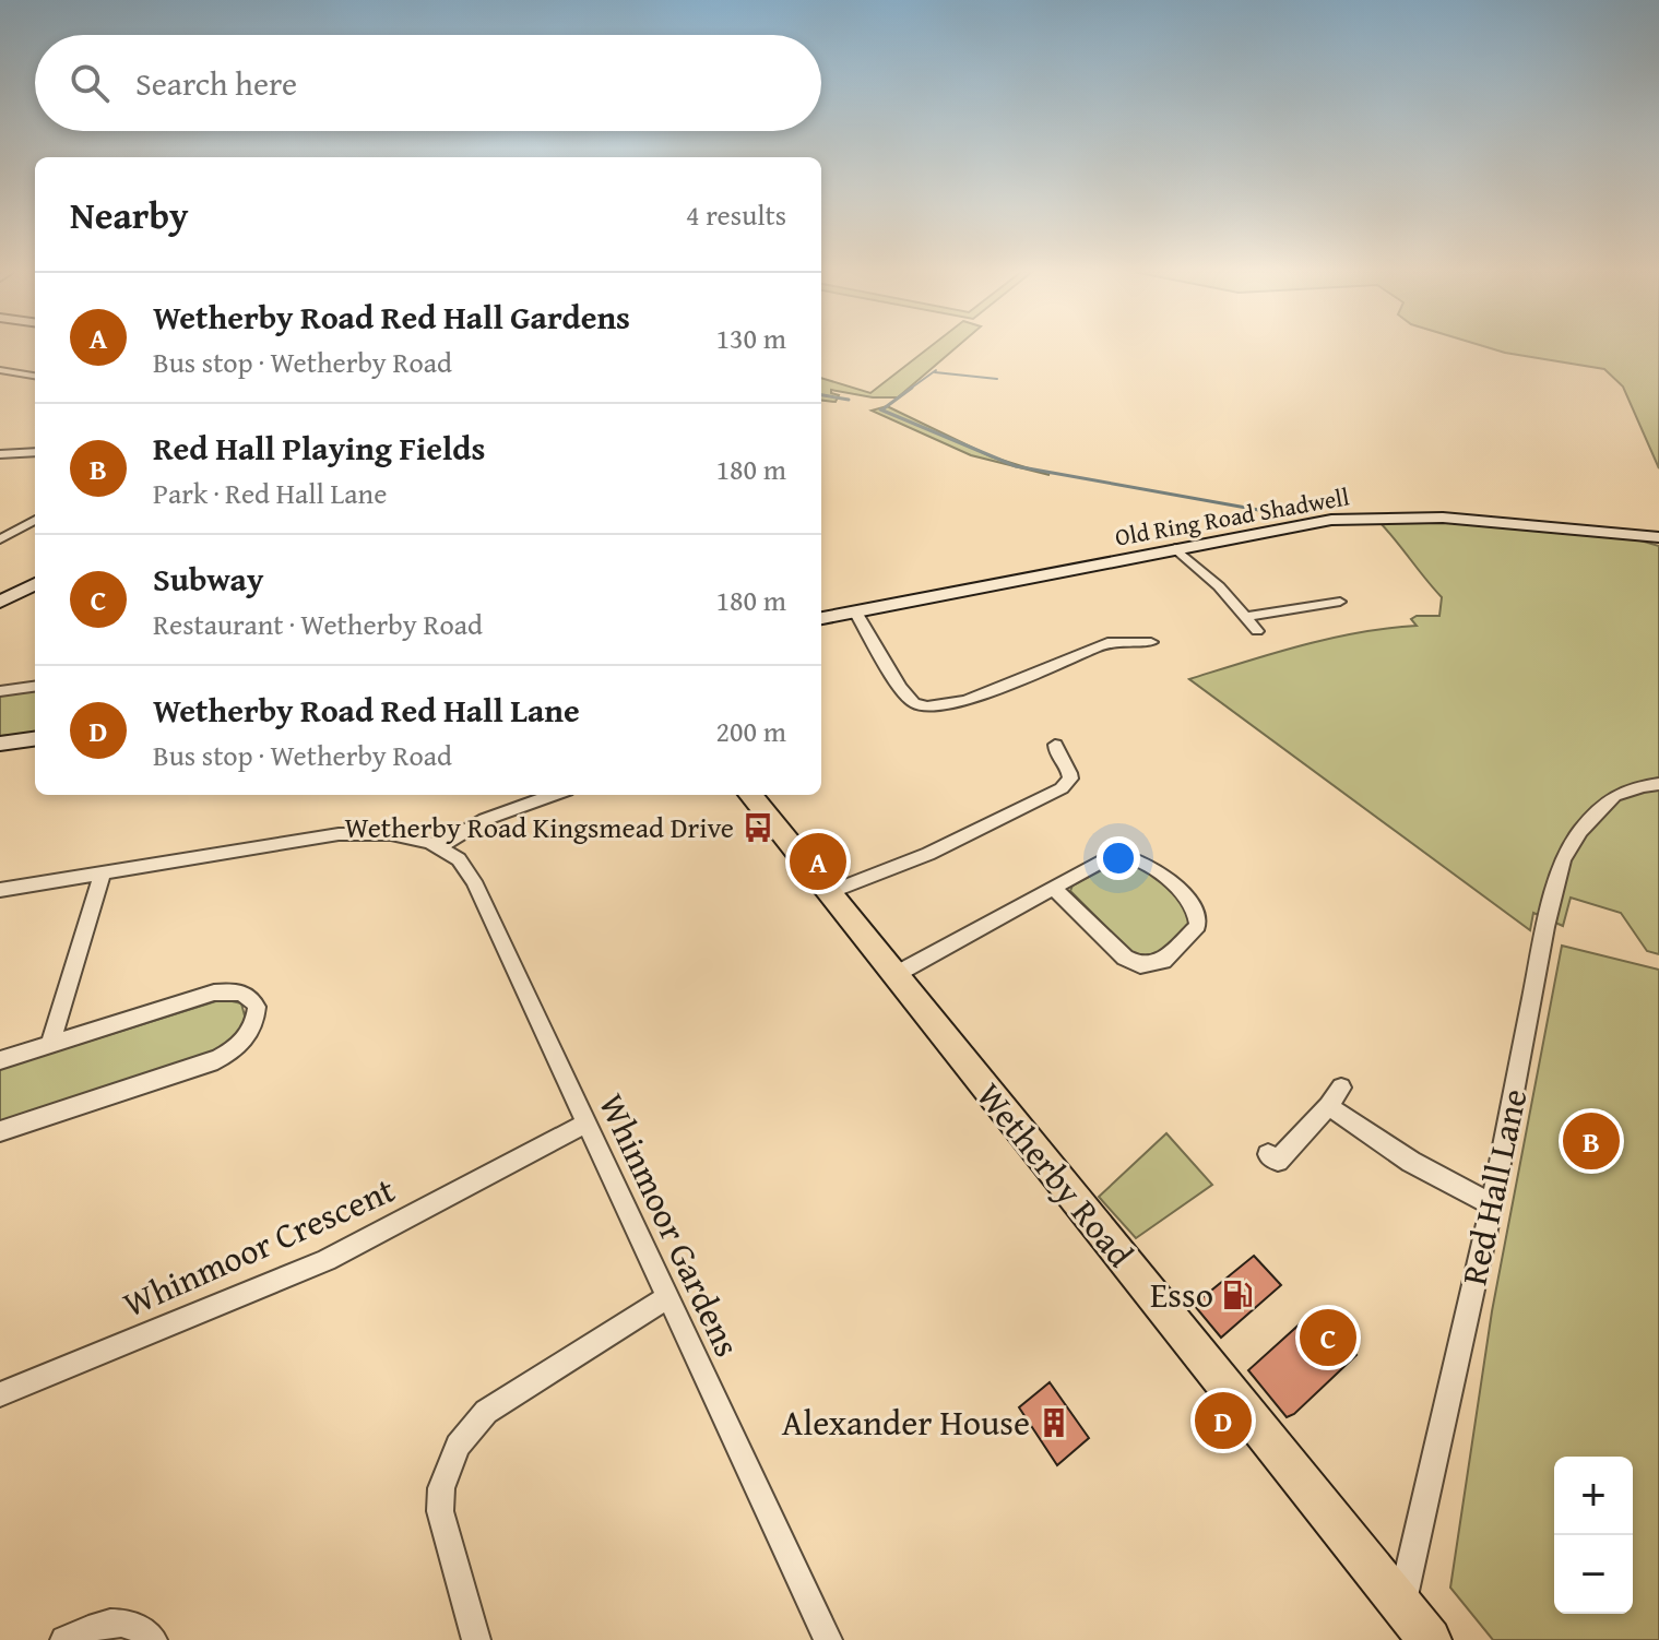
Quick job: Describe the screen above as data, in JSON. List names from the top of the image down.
{
  "streets": {
    "main road": ["Old Ring Road Shadwell", "Wetherby Road"],
    "street": ["Red Hall Lane", "Whinmoor Gardens", "Whinmoor Crescent"]
  },
  "crossings": [
    ["Wetherby Road", "Red Hall Lane"],
    ["Whinmoor Gardens", "Whinmoor Crescent"]
  ],
  "places": {
    "bus stop": ["Wetherby Road Kingsmead Drive"],
    "fuel station": ["Esso"],
    "building": ["Alexander House"]
  },
  "page": {
    "search": "Search here",
    "heading": ["Nearby", "4 results"],
    "list": [
      {
        "mark": "A",
        "name": "Wetherby Road Red Hall Gardens",
        "note": "Bus stop · Wetherby Road",
        "value": "130 m"
      },
      {
        "mark": "B",
        "name": "Red Hall Playing Fields",
        "note": "Park · Red Hall Lane",
        "value": "180 m"
      },
      {
        "mark": "C",
        "name": "Subway",
        "note": "Restaurant · Wetherby Road",
        "value": "180 m"
      },
      {
        "mark": "D",
        "name": "Wetherby Road Red Hall Lane",
        "note": "Bus stop · Wetherby Road",
        "value": "200 m"
      }
    ],
    "pins": [
      "A",
      "B",
      "C",
      "D"
    ],
    "map_buttons": ["+", "−"]
  }
}
